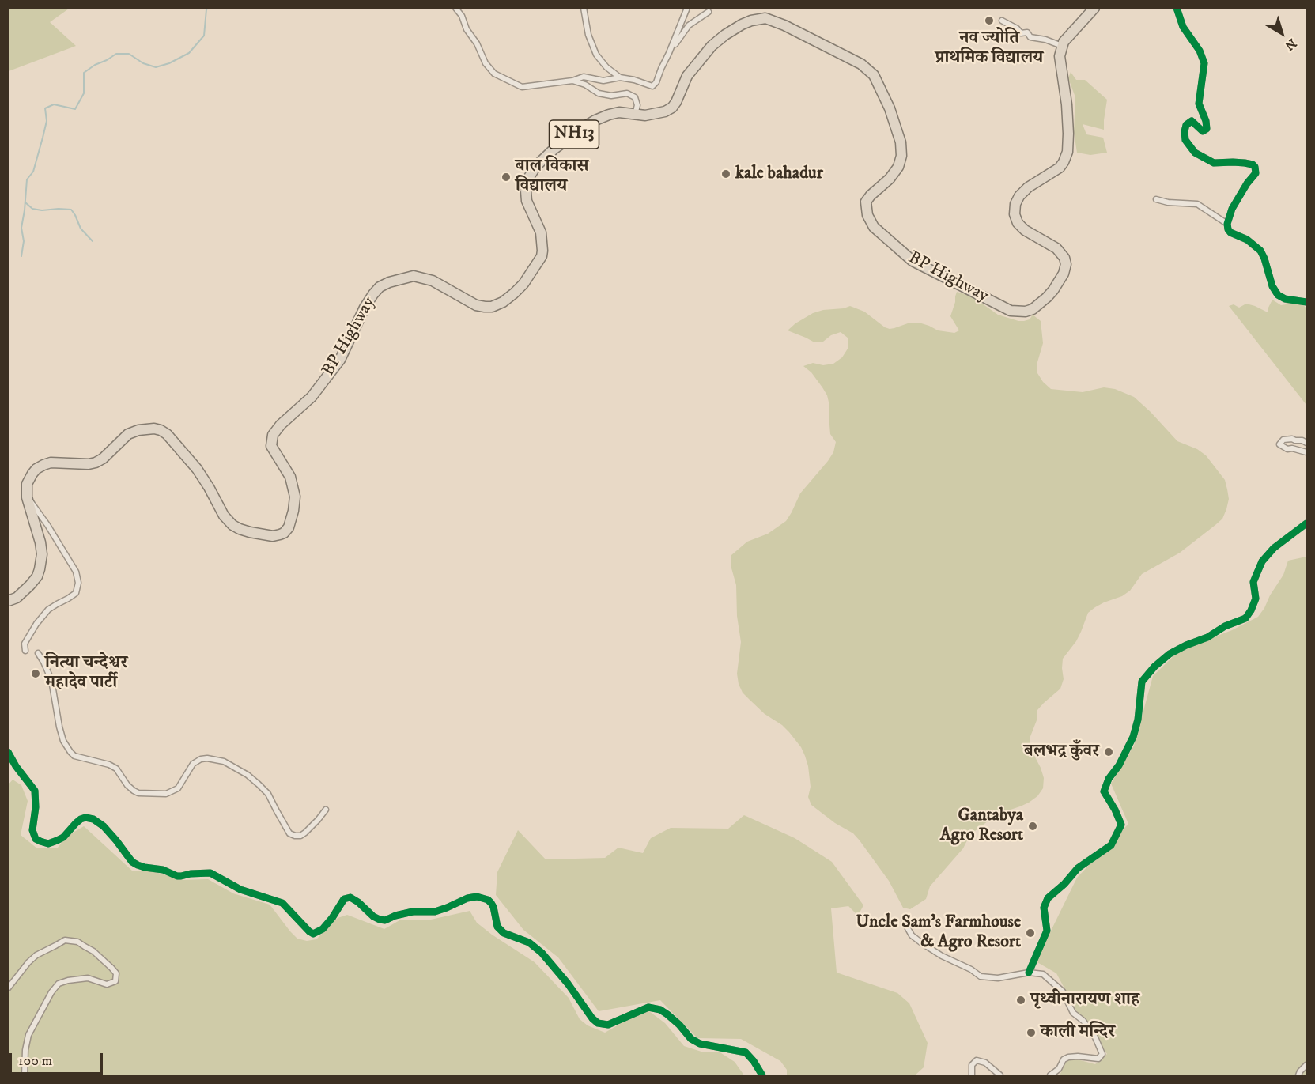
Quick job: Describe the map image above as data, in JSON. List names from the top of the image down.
{
  "streets": {
    "highway": ["NH13", "BP Highway"]
  },
  "places": [
    "नव ज्योति प्राथमिक विद्यालय",
    "kale bahadur",
    "बाल विकास विद्यालय",
    "नित्या चन्देश्वर महादेव पार्टी",
    "बलभद्र कुँवर",
    "Gantabya Agro Resort",
    "Uncle Sam's Farmhouse & Agro Resort",
    "पृथ्वीनारायण शाह",
    "काली मन्दिर"
  ],
  "scale_bar": "100 m",
  "north": "bottom right"
}
